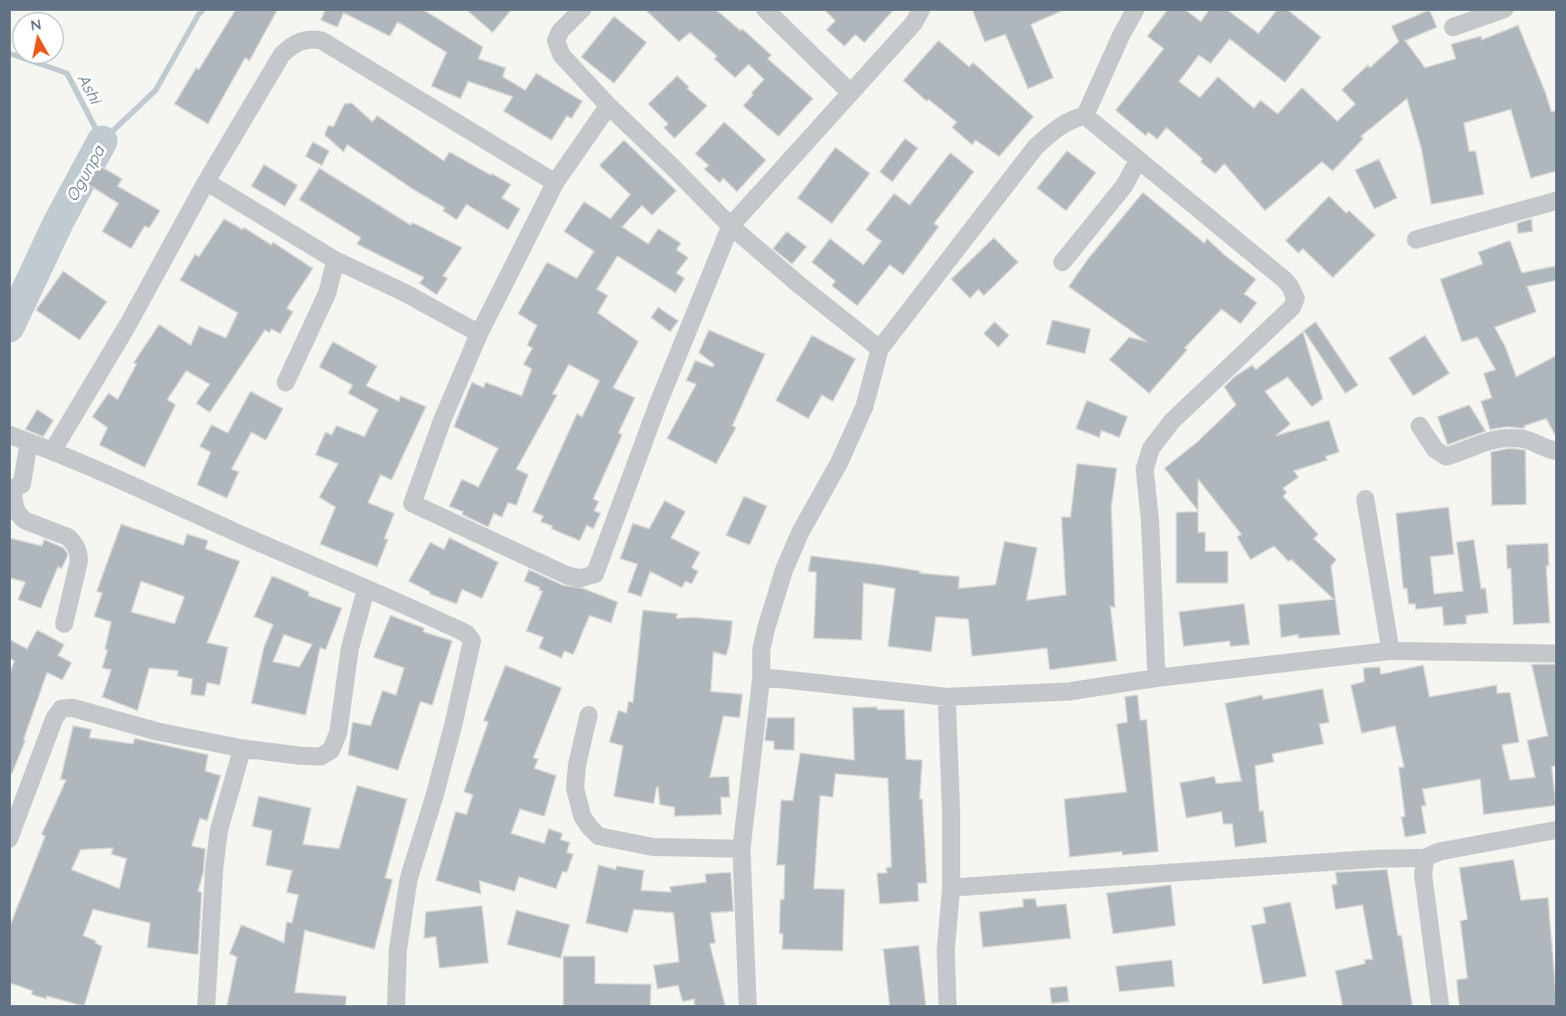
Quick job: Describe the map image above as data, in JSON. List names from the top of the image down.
{
  "water": ["Ashi", "Ogunpa"],
  "north": "top"
}
